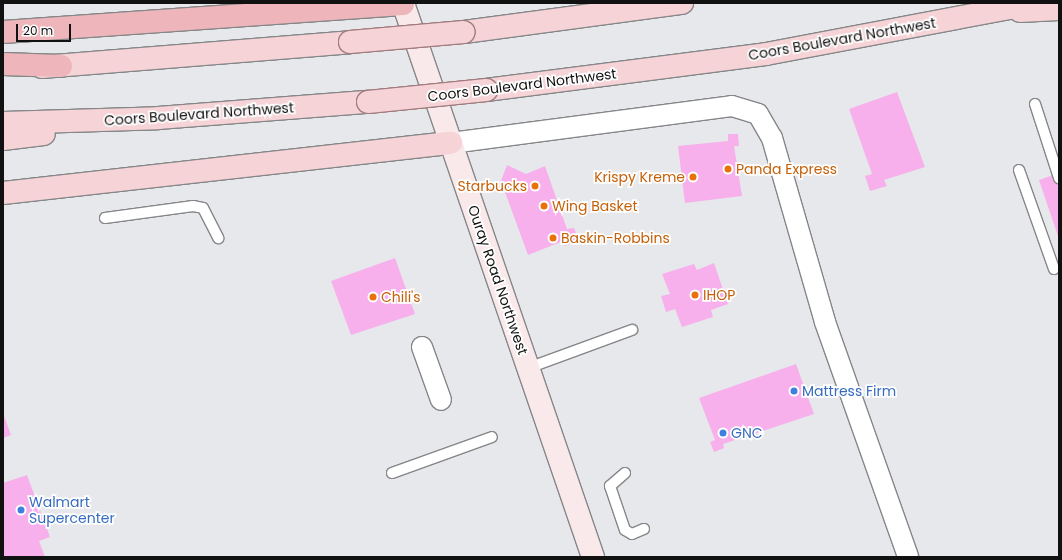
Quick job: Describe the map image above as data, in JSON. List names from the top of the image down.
{
  "streets": {
    "main road": ["Coors Boulevard Northwest"],
    "street": ["Ouray Road Northwest"]
  },
  "places": [
    "Panda Express",
    "Krispy Kreme",
    "Starbucks",
    "Wing Basket",
    "Baskin-Robbins",
    "IHOP",
    "Chili's",
    "Mattress Firm",
    "GNC",
    "Walmart Supercenter"
  ],
  "scale_bar": "20 m"
}
